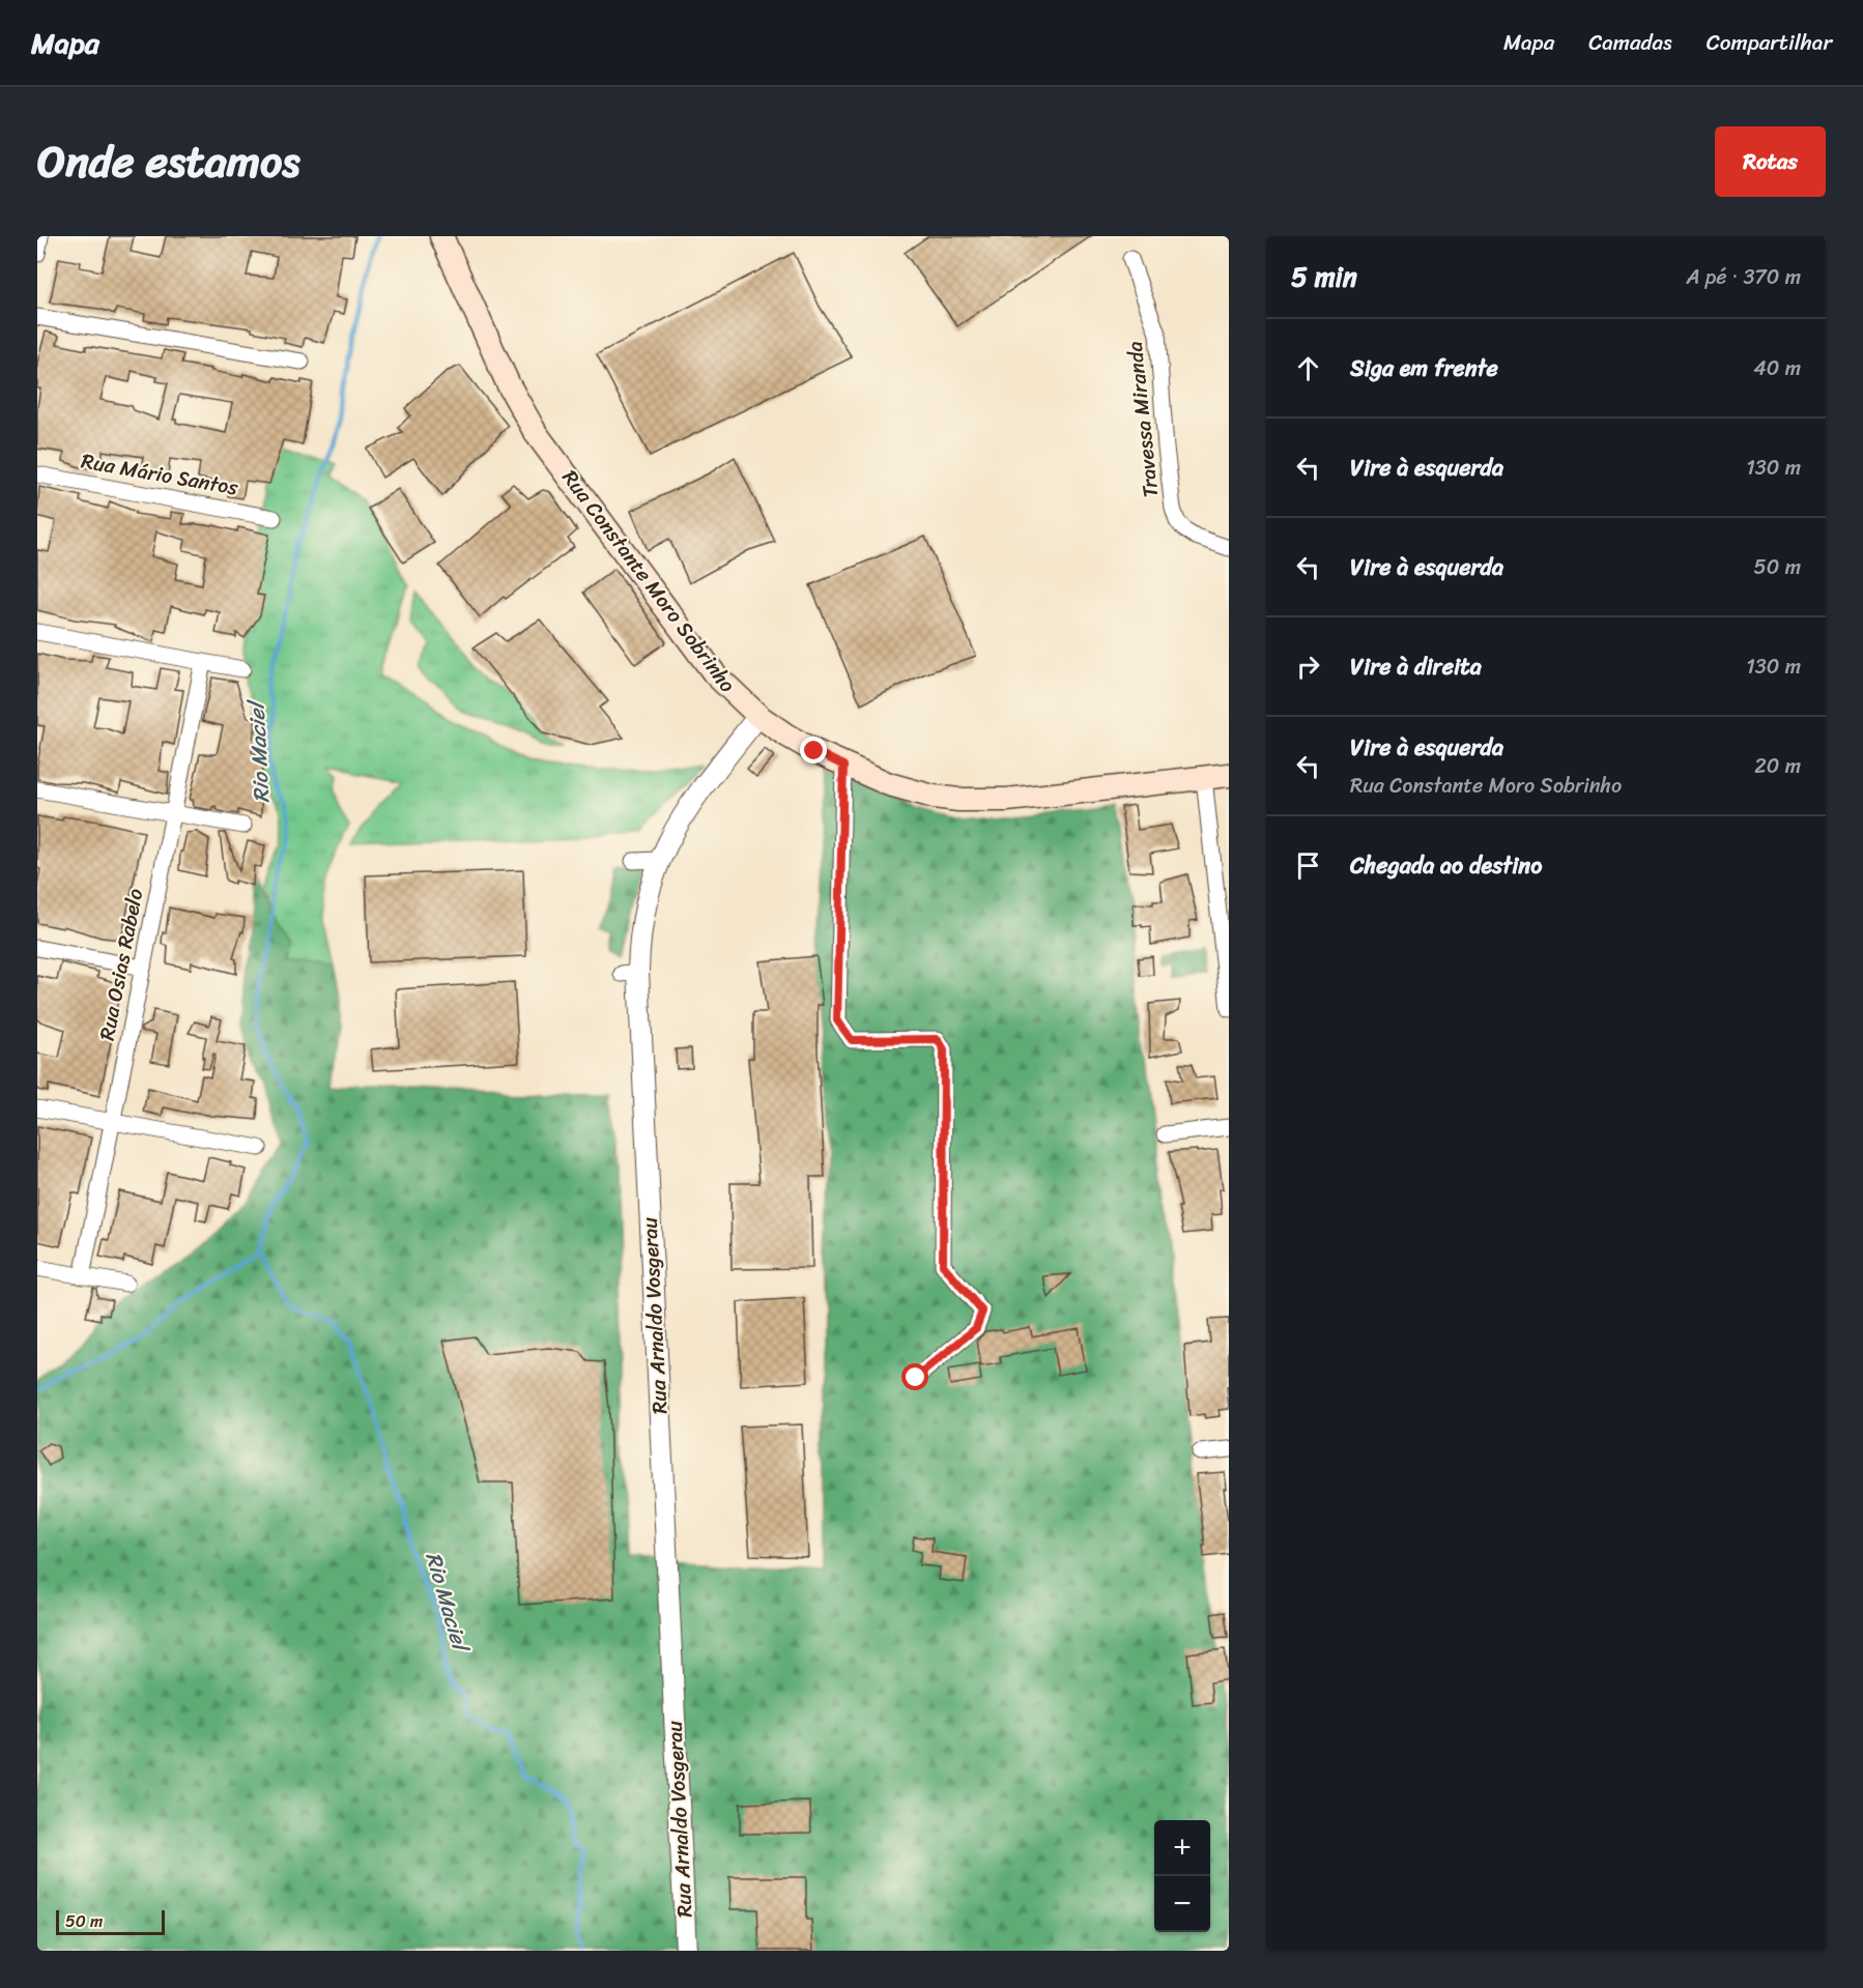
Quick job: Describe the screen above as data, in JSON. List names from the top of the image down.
{
  "streets": {
    "main road": ["Rua Constante Moro Sobrinho"],
    "street": [
      "Travessa Miranda",
      "Rua Mário Santos",
      "Rua Osias Rabelo",
      "Rua Arnaldo Vosgerau"
    ]
  },
  "crossings": [
    ["Rua Constante Moro Sobrinho", "Rua Arnaldo Vosgerau"]
  ],
  "water": ["Rio Maciel"],
  "scale_bar": "50 m",
  "page": {
    "header": "Mapa",
    "nav": ["Mapa", "Camadas", "Compartilhar"],
    "title": "Onde estamos",
    "buttons": "Rotas",
    "heading": ["5 min", "A pé · 370 m"],
    "list": [
      ["Siga em frente", "40 m"],
      ["Vire à esquerda", "130 m"],
      ["Vire à esquerda", "50 m"],
      ["Vire à direita", "130 m"],
      ["Vire à esquerda", "Rua Constante Moro Sobrinho", "20 m"],
      "Chegada ao destino"
    ],
    "map_buttons": ["+", "−"],
    "scale": "50 m"
  }
}
